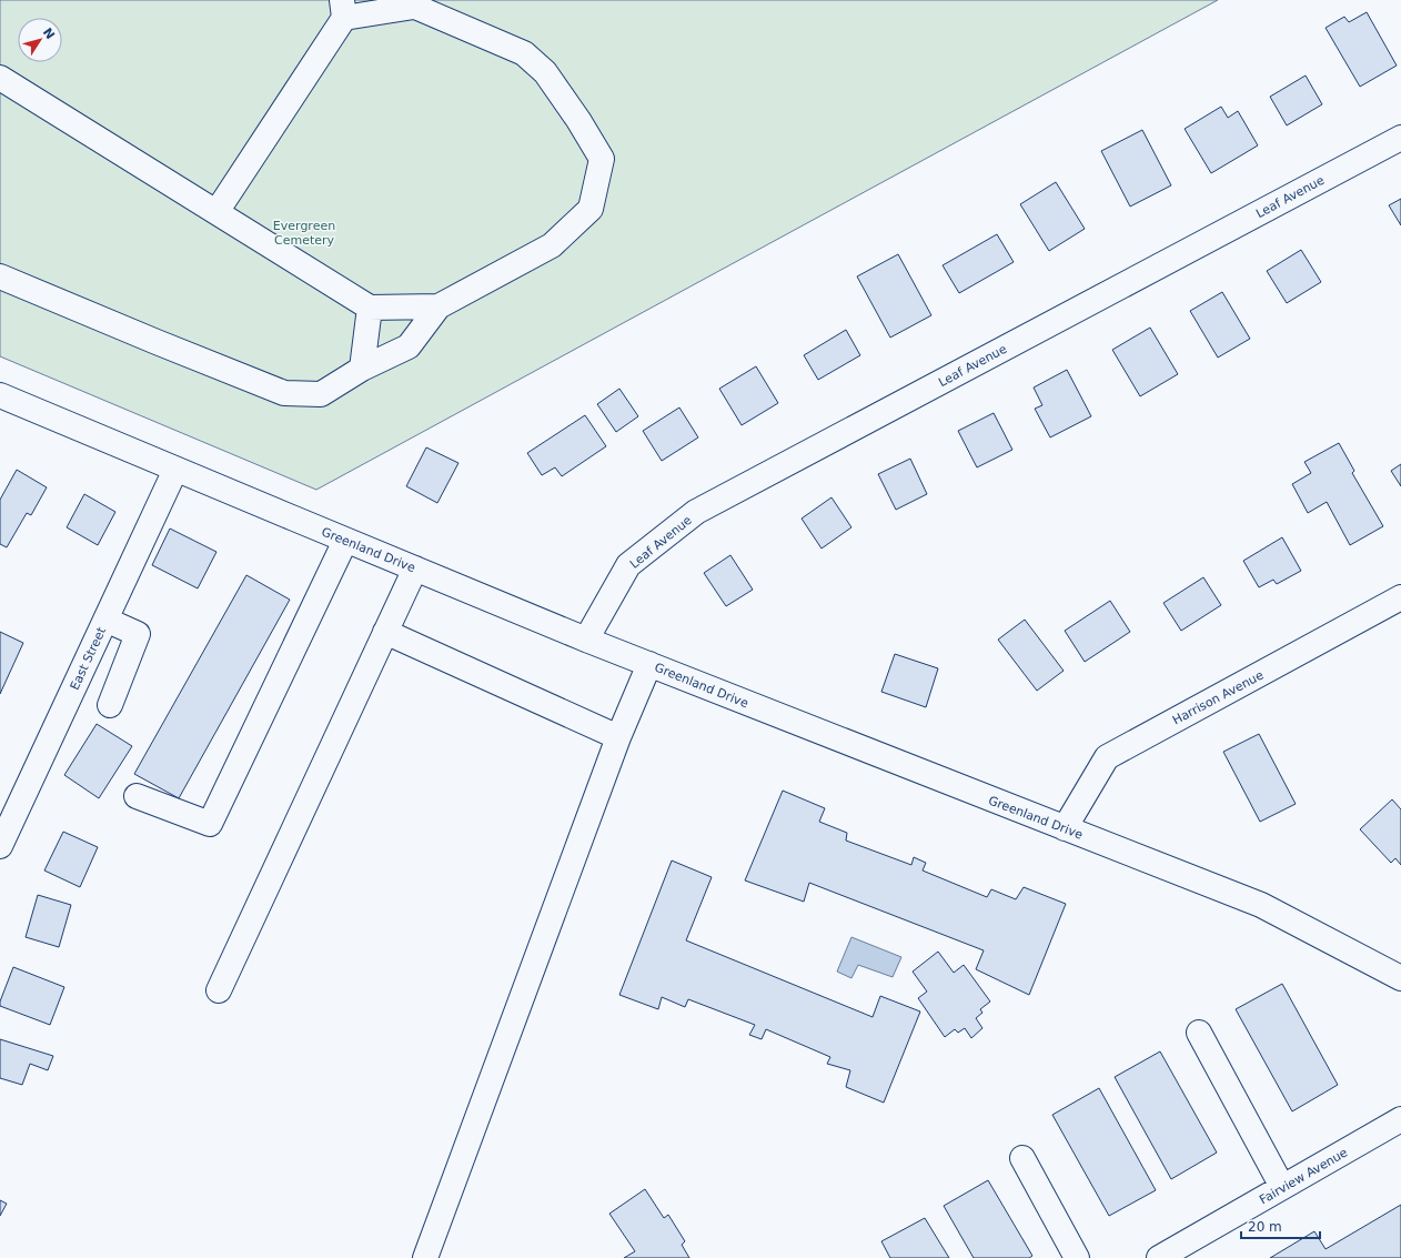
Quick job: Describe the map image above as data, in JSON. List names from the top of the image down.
{
  "streets": {
    "street": [
      "Leaf Avenue",
      "Greenland Drive",
      "East Street",
      "Harrison Avenue",
      "Fairview Avenue"
    ]
  },
  "crossings": [
    ["Leaf Avenue", "Greenland Drive"],
    ["Greenland Drive", "East Street"],
    ["Greenland Drive", "Harrison Avenue"]
  ],
  "parks": ["Evergreen Cemetery"],
  "scale_bar": "20 m",
  "north": "top right"
}
